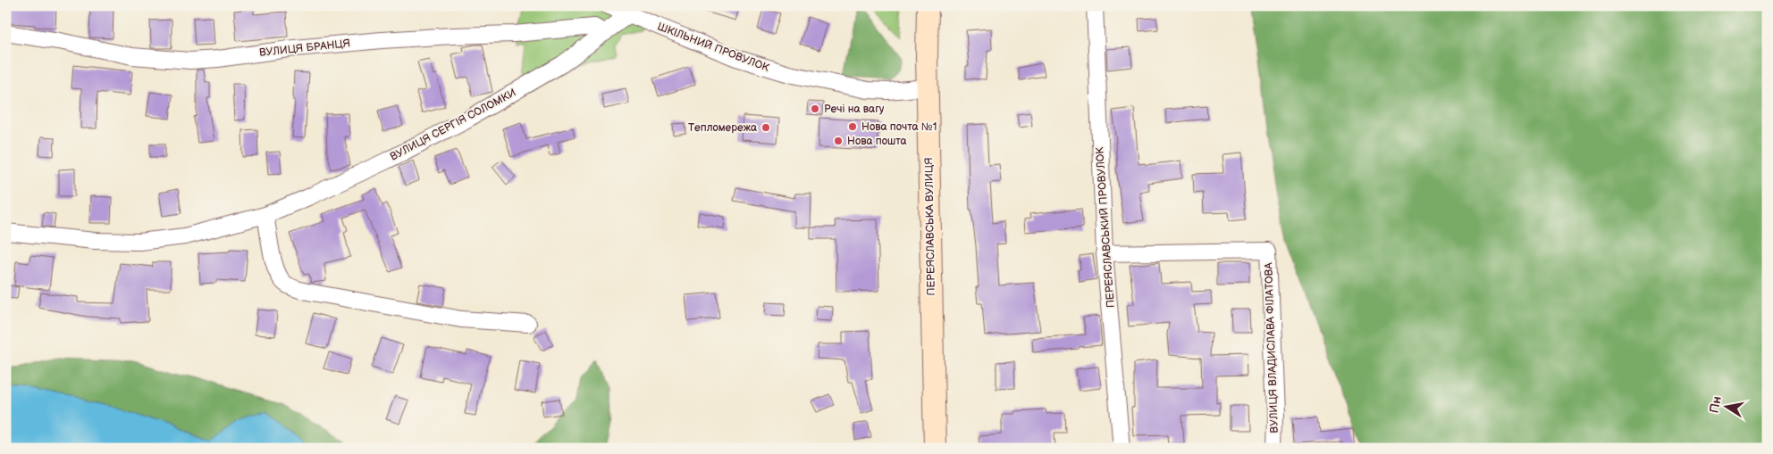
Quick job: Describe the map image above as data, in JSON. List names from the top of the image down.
{
  "streets": {
    "main road": ["ПЕРЕЯСЛАВСЬКА ВУЛИЦЯ"],
    "street": [
      "ШКІЛЬНИЙ ПРОВУЛОК",
      "ВУЛИЦЯ БРАНЦЯ",
      "ВУЛИЦЯ СЕРГІЯ СОЛОМКИ",
      "ПЕРЕЯСЛАВСЬКИЙ ПРОВУЛОК",
      "ВУЛИЦЯ ВЛАДИСЛАВА ФІЛАТОВА"
    ]
  },
  "crossings": [
    ["ШКІЛЬНИЙ ПРОВУЛОК", "ВУЛИЦЯ СЕРГІЯ СОЛОМКИ"],
    ["ШКІЛЬНИЙ ПРОВУЛОК", "ПЕРЕЯСЛАВСЬКА ВУЛИЦЯ"],
    ["ВУЛИЦЯ БРАНЦЯ", "ВУЛИЦЯ СЕРГІЯ СОЛОМКИ"],
    ["ПЕРЕЯСЛАВСЬКИЙ ПРОВУЛОК", "ВУЛИЦЯ ВЛАДИСЛАВА ФІЛАТОВА"]
  ],
  "places": [
    "Речі на вагу",
    "Нова почта №1",
    "Тепломережа",
    "Нова пошта"
  ],
  "north": "left"
}
